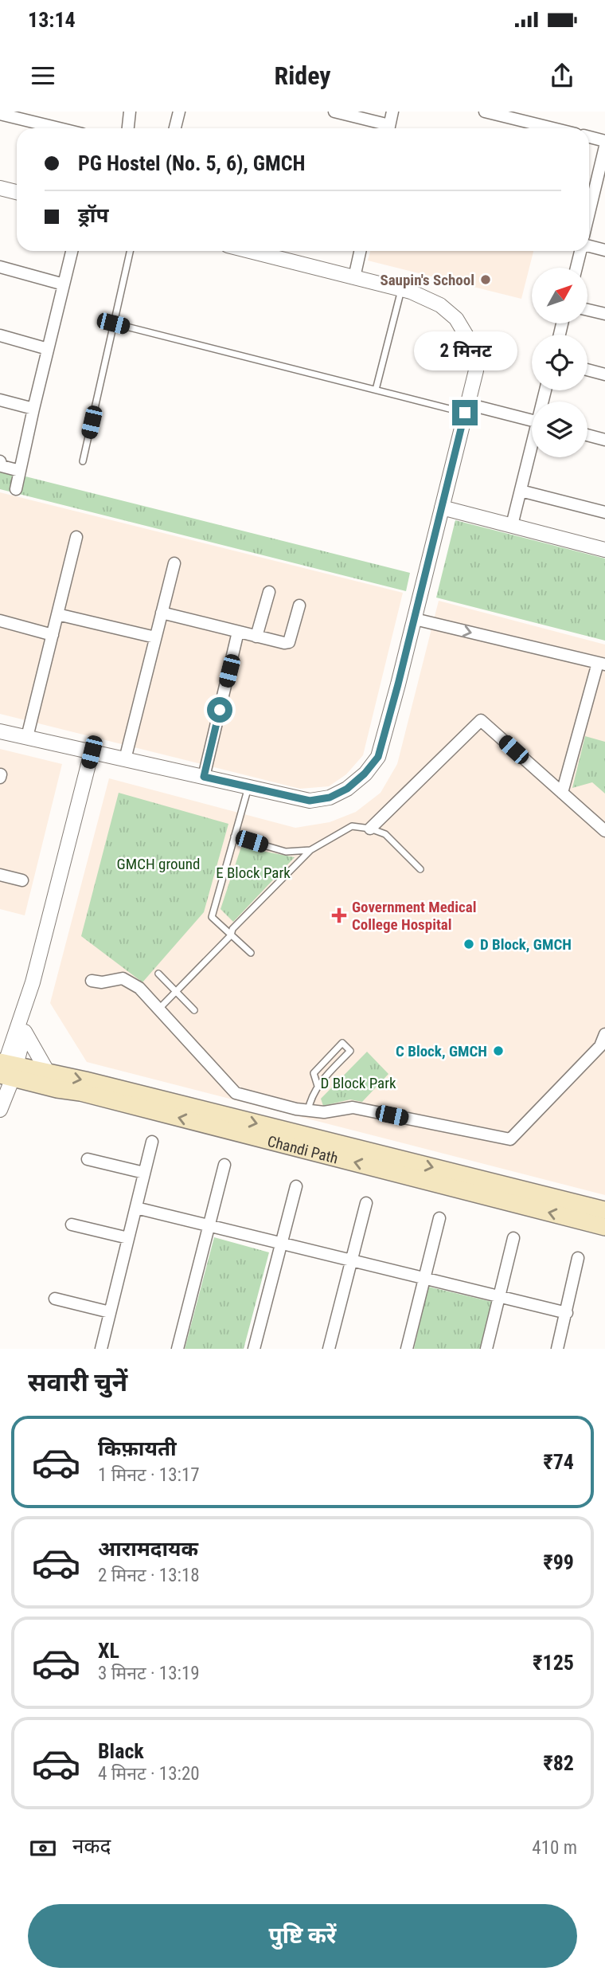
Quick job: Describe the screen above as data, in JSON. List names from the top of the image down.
{
  "streets": {
    "main road": ["Chandi Path"]
  },
  "parks": ["GMCH ground", "E Block Park", "D Block Park"],
  "places": {
    "other": ["Saupin's School", "D Block, GMCH", "C Block, GMCH"],
    "health": ["Government Medical College Hospital"]
  },
  "north": "top right",
  "page": {
    "status": "13:14",
    "header": "Ridey",
    "banner": ["PG Hostel (No. 5, 6), GMCH", "ड्रॉप"],
    "bubble": "2 मिनट",
    "heading": "सवारी चुनें",
    "list": [
      {
        "name": "किफ़ायती",
        "note": "1 मिनट · 13:17",
        "value": "₹74"
      },
      {
        "name": "आरामदायक",
        "note": "2 मिनट · 13:18",
        "value": "₹99"
      },
      {
        "name": "XL",
        "note": "3 मिनट · 13:19",
        "value": "₹125"
      },
      {
        "name": "Black",
        "note": "4 मिनट · 13:20",
        "value": "₹82"
      }
    ],
    "pay": ["नकद", "410 m"],
    "buttons": "पुष्टि करें"
  }
}
